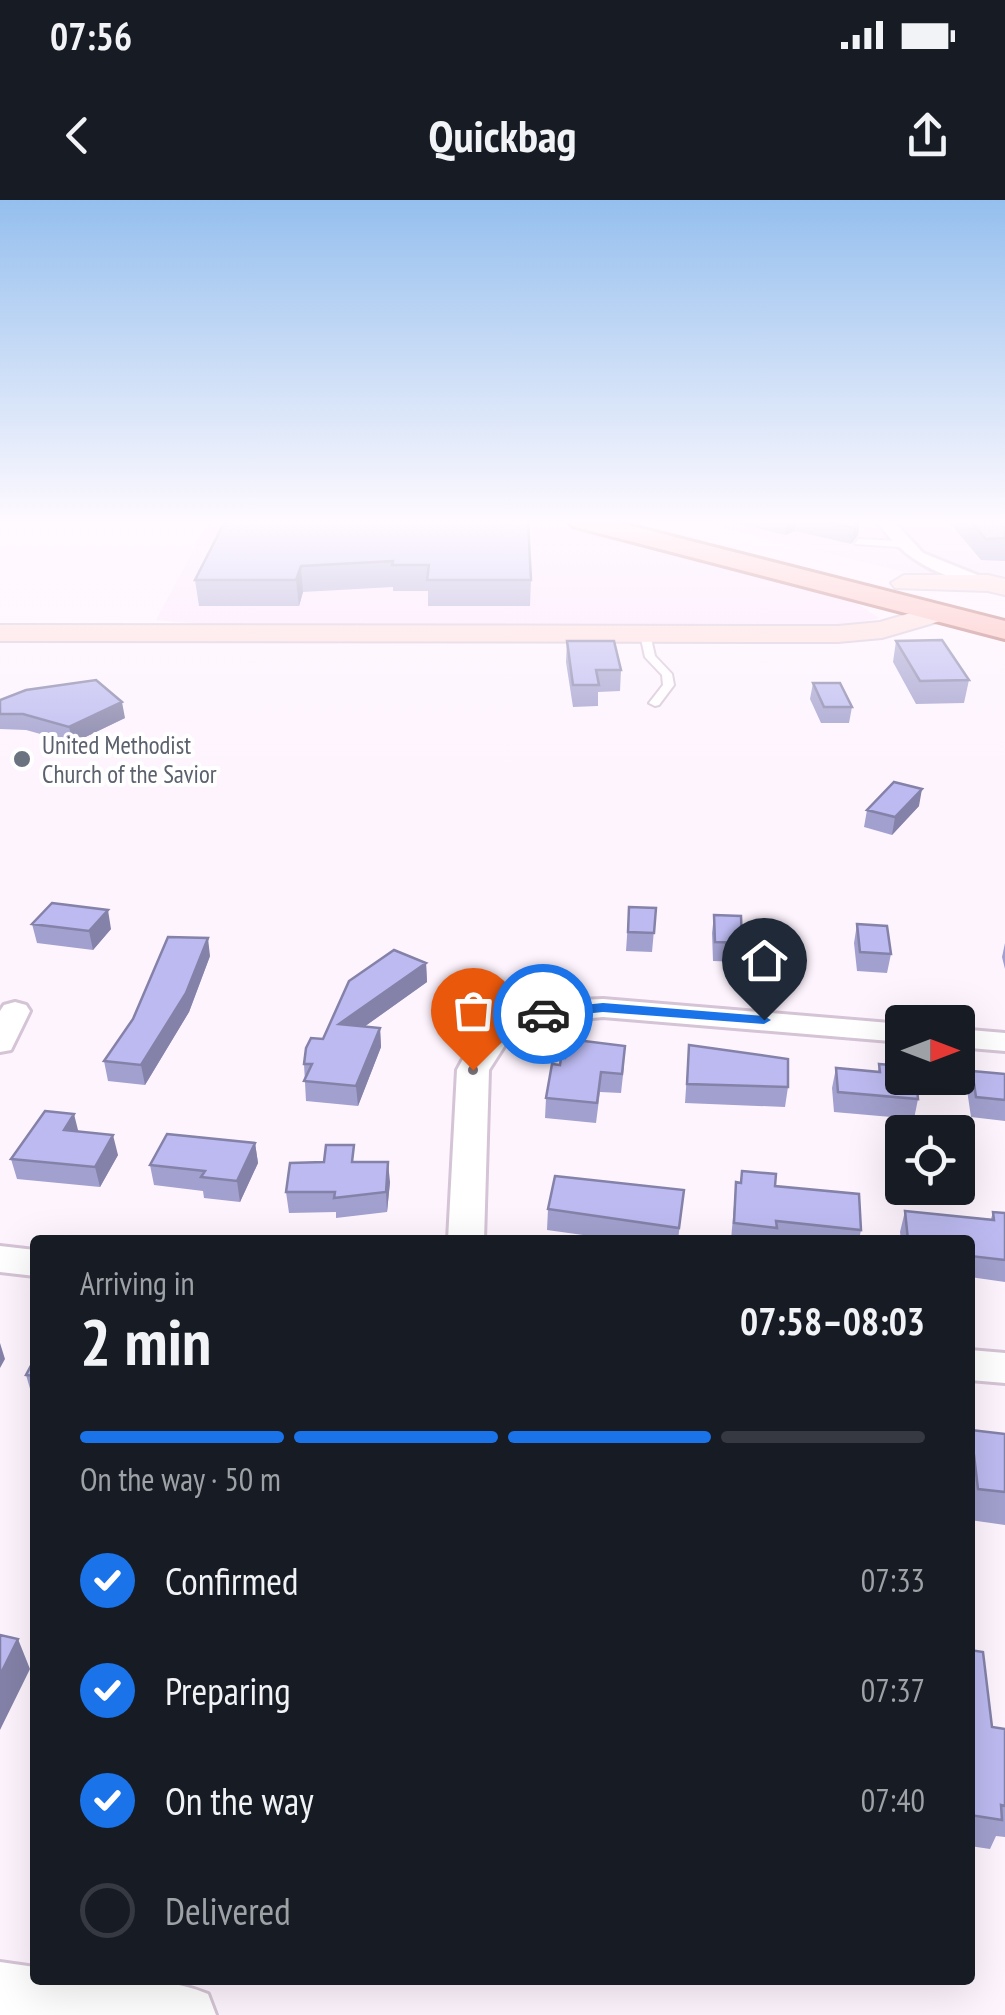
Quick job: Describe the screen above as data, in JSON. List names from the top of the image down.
{
  "places": ["United Methodist Church of the Savior"],
  "north": "right",
  "page": {
    "status": "07:56",
    "header": "Quickbag",
    "heading": ["2 min", "Arriving in", "07:58–08:03"],
    "bar": "On the way · 50 m",
    "list": [
      ["Confirmed", "07:33"],
      ["Preparing", "07:37"],
      ["On the way", "07:40"],
      "Delivered"
    ]
  }
}
